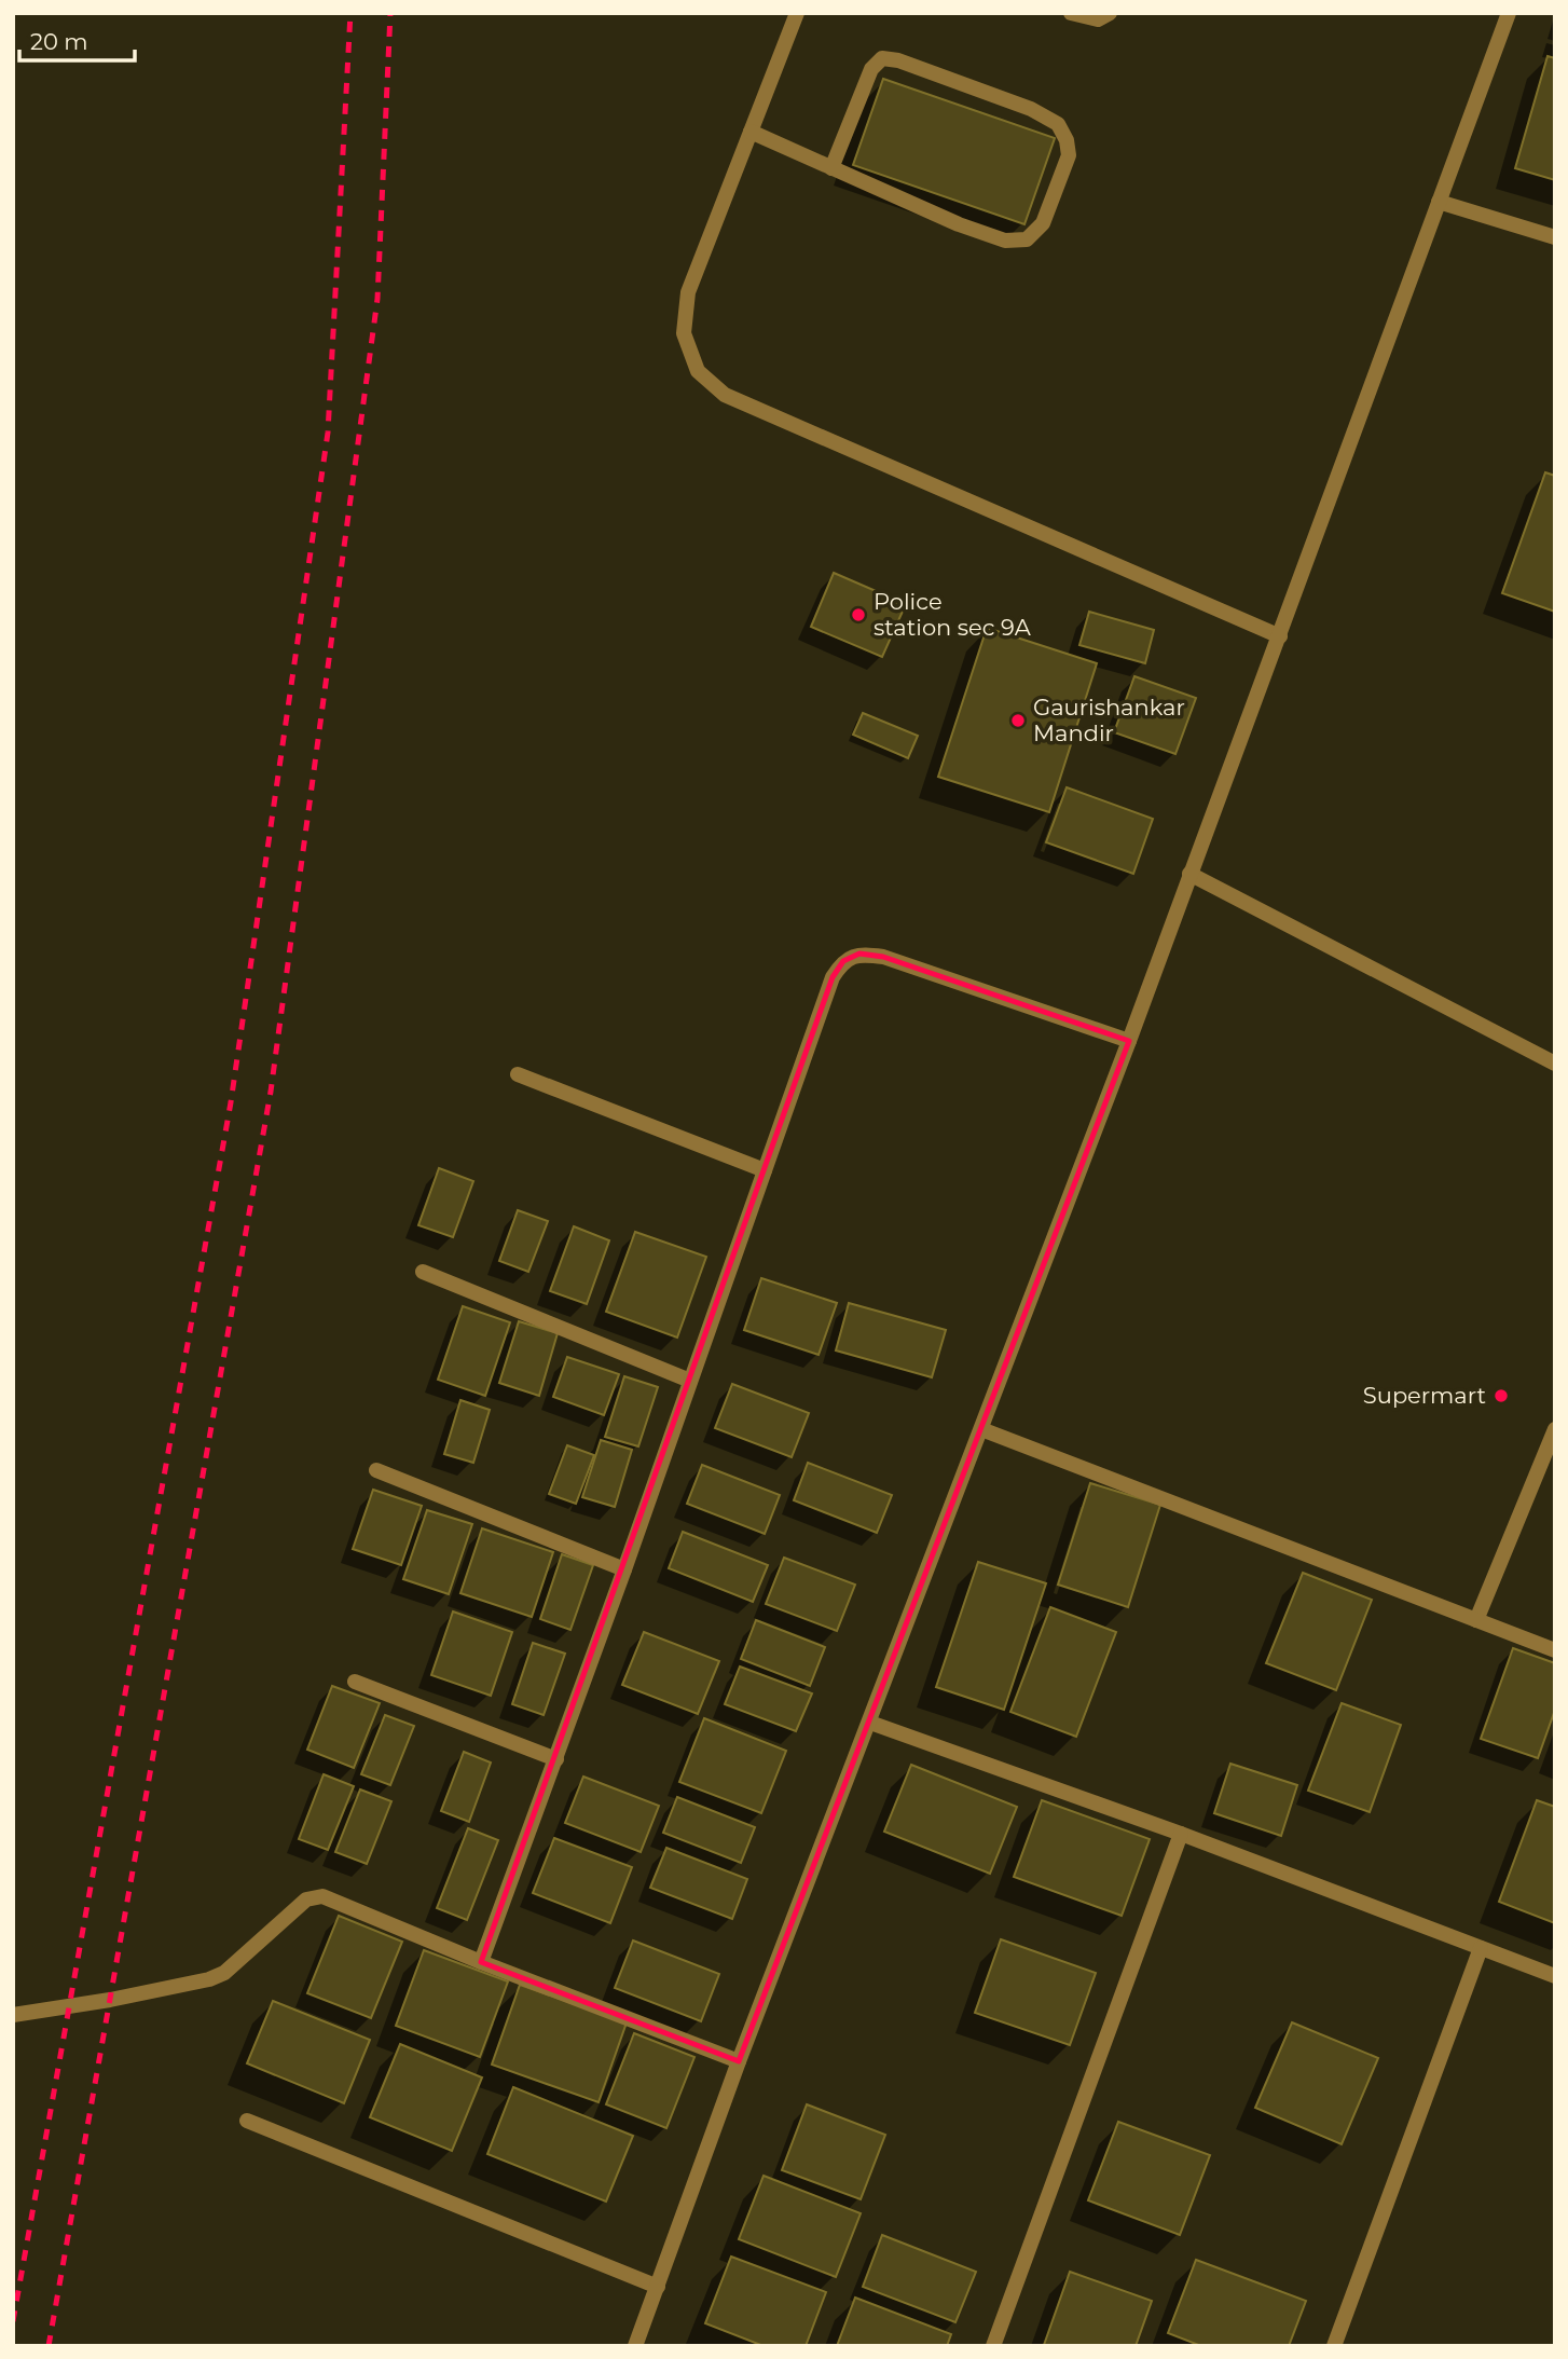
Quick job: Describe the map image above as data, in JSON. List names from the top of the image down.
{
  "places": ["Police station sec 9A", "Gaurishankar Mandir", "Supermart"],
  "scale_bar": "20 m"
}
